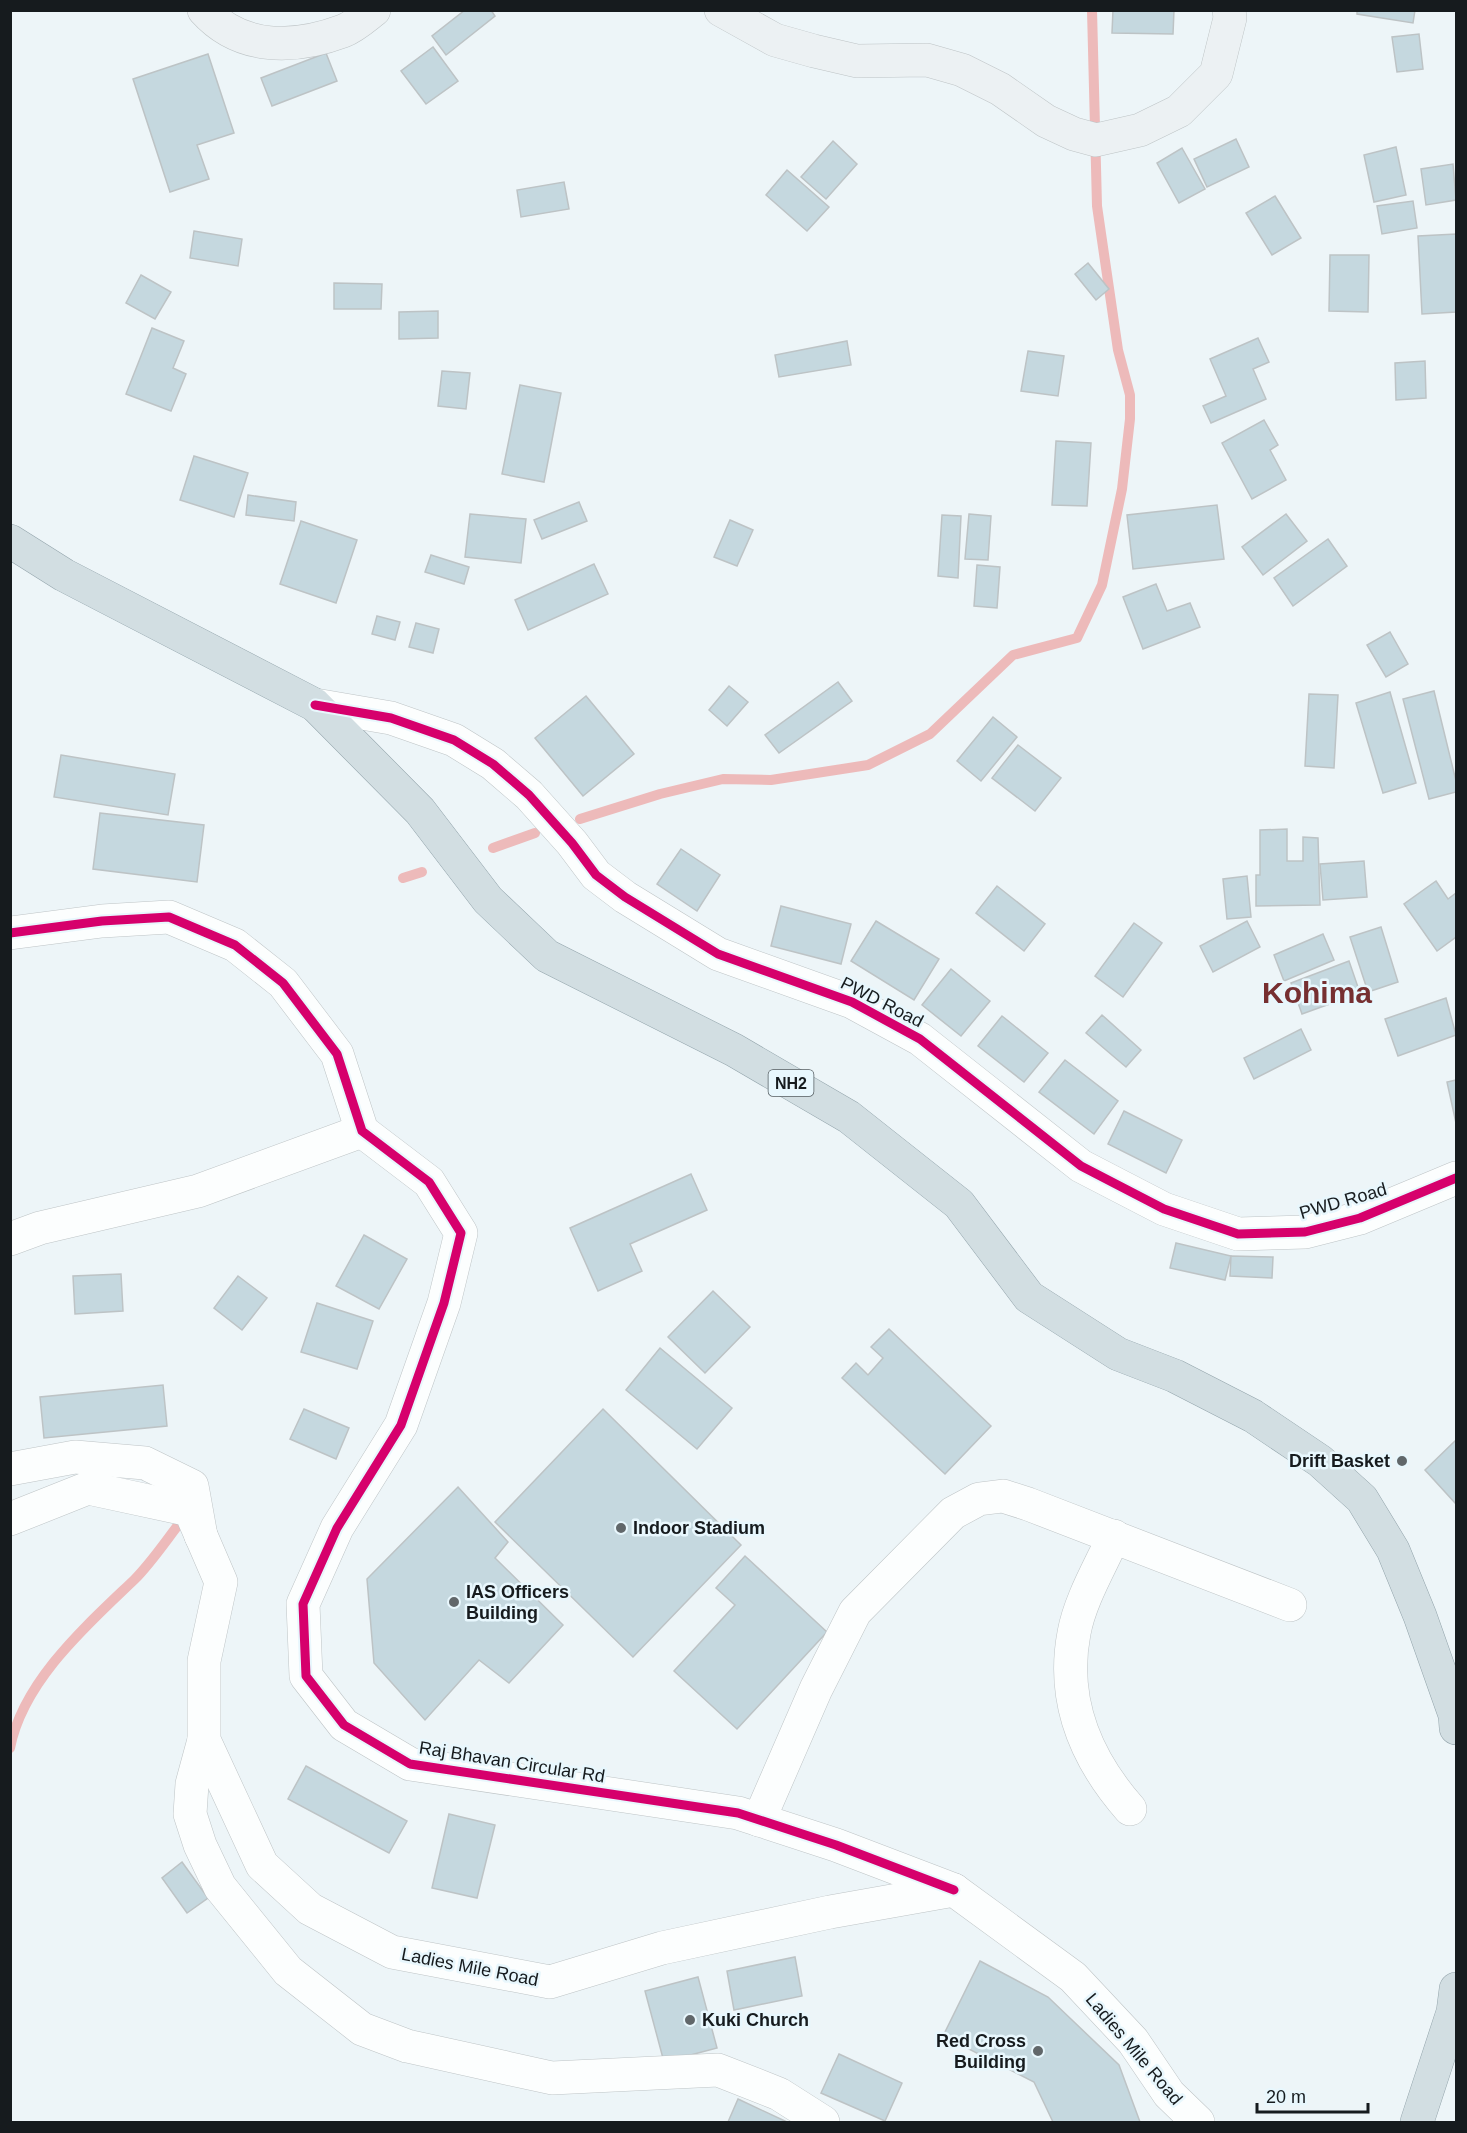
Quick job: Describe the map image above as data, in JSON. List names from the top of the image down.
{
  "streets": {
    "highway": ["NH2"],
    "street": ["PWD Road", "Raj Bhavan Circular Rd", "Ladies Mile Road"]
  },
  "crossings": [
    ["PWD Road", "NH2"],
    ["Raj Bhavan Circular Rd", "Ladies Mile Road"]
  ],
  "districts": ["Kohima"],
  "places": [
    "Drift Basket",
    "Indoor Stadium",
    "IAS Officers Building",
    "Kuki Church",
    "Red Cross Building"
  ],
  "scale_bar": "20 m"
}
